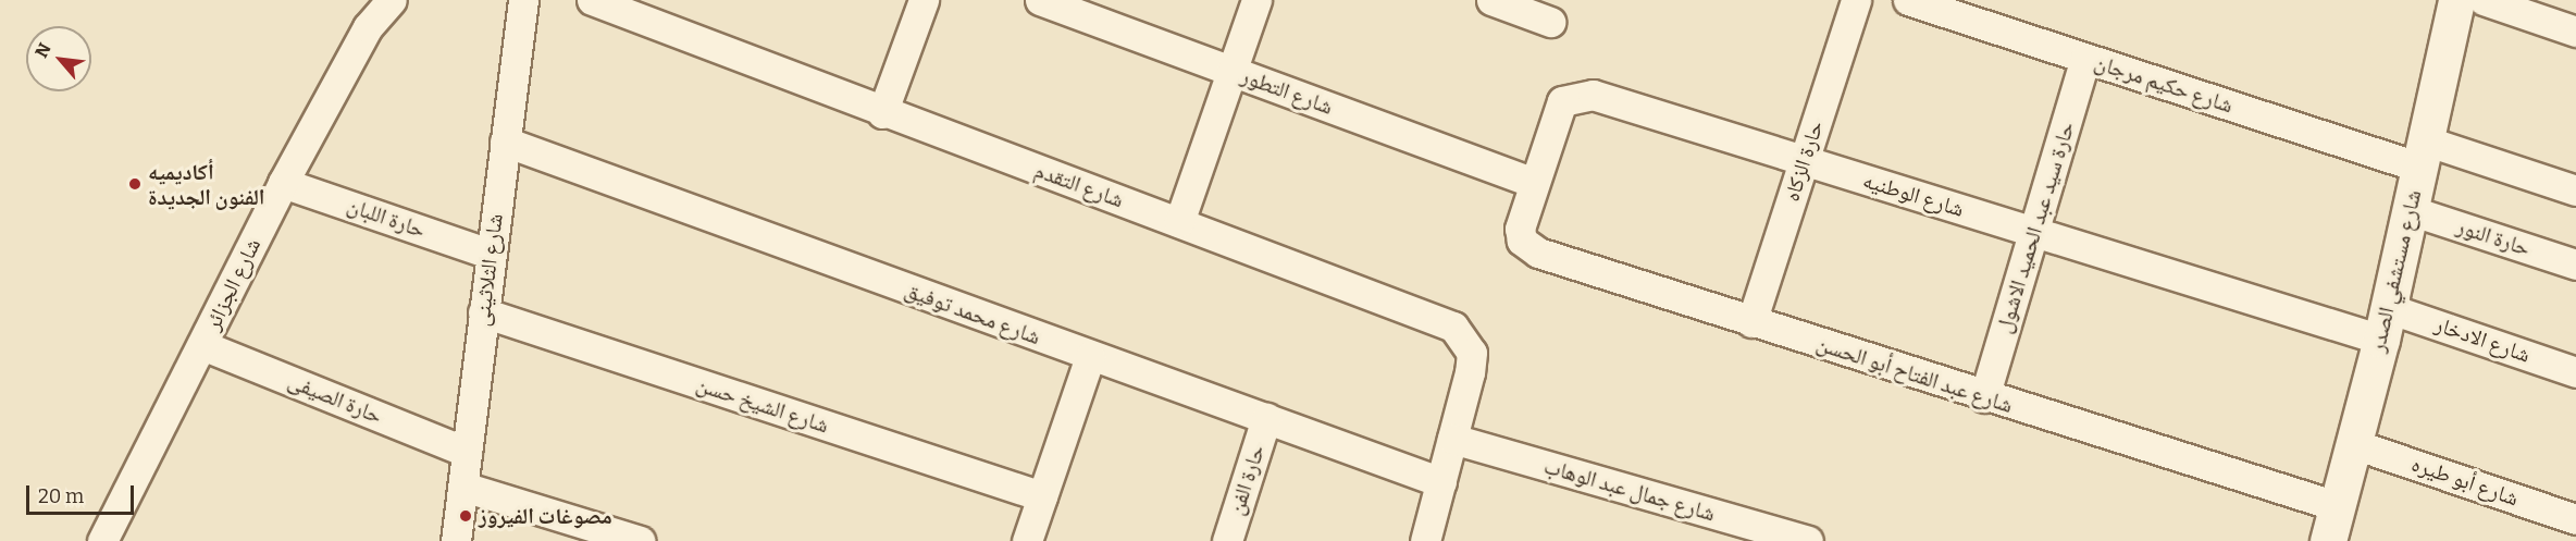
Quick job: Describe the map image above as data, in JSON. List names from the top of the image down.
{
  "streets": {
    "street": [
      "شارع حكيم مرجان",
      "شارع التطور",
      "حارة الزكاه",
      "شارع التقدم",
      "شارع الوطنيه",
      "حارة اللبان",
      "حارة سيد عبد الحميد الاشول",
      "حارة النور",
      "شارع الثلاثينى",
      "شارع مستشفي الصدر",
      "شارع الجزائر",
      "شارع محمد توفيق",
      "شارع الادخار",
      "شارع عبد الفتاح أبو الحسن",
      "حارة الصيفى",
      "شارع الشيخ حسن",
      "حارة الفن",
      "شارع أبو طيره",
      "شارع جمال عبد الوهاب"
    ]
  },
  "crossings": [
    ["شارع حكيم مرجان", "حارة سيد عبد الحميد الاشول"],
    ["شارع حكيم مرجان", "شارع مستشفي الصدر"],
    ["شارع التطور", "شارع الوطنيه"],
    ["حارة الزكاه", "شارع الوطنيه"],
    ["حارة الزكاه", "شارع عبد الفتاح أبو الحسن"],
    ["شارع التقدم", "شارع محمد توفيق"],
    ["شارع التقدم", "شارع جمال عبد الوهاب"],
    ["شارع الوطنيه", "حارة سيد عبد الحميد الاشول"],
    ["شارع الوطنيه", "شارع مستشفي الصدر"],
    ["شارع الوطنيه", "شارع الادخار"],
    ["شارع الوطنيه", "شارع عبد الفتاح أبو الحسن"],
    ["حارة اللبان", "شارع الثلاثينى"],
    ["حارة اللبان", "شارع الجزائر"],
    ["حارة سيد عبد الحميد الاشول", "شارع عبد الفتاح أبو الحسن"],
    ["حارة النور", "شارع مستشفي الصدر"],
    ["شارع الثلاثينى", "شارع محمد توفيق"],
    ["شارع الثلاثينى", "حارة الصيفى"],
    ["شارع الثلاثينى", "شارع الشيخ حسن"],
    ["شارع مستشفي الصدر", "شارع الادخار"],
    ["شارع مستشفي الصدر", "شارع عبد الفتاح أبو الحسن"],
    ["شارع مستشفي الصدر", "شارع أبو طيره"],
    ["شارع الجزائر", "حارة الصيفى"],
    ["شارع محمد توفيق", "حارة الفن"]
  ],
  "places": ["أكاديميه الفنون الجديدة", "مصوغات الفيروز"],
  "scale_bar": "20 m",
  "north": "top left"
}
